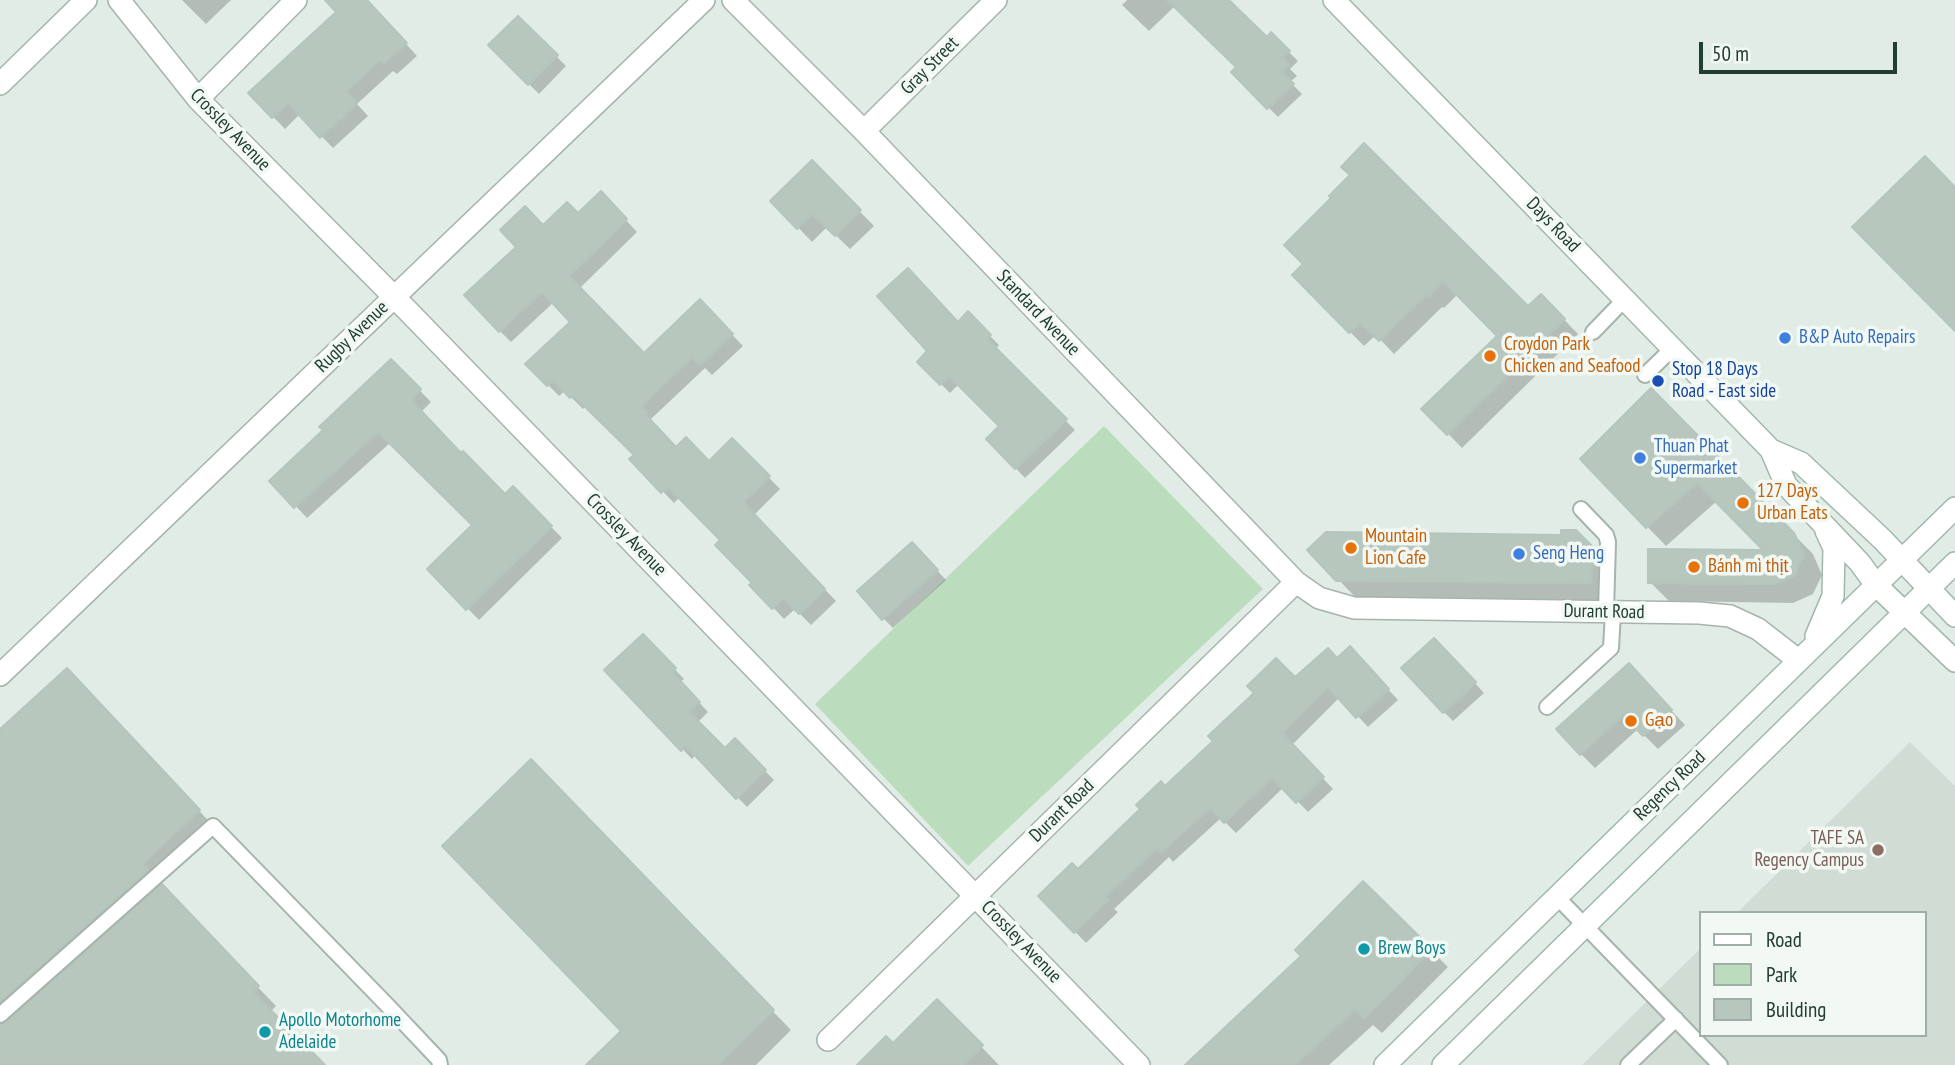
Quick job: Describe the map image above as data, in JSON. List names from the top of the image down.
{
  "streets": {
    "street": [
      "Gray Street",
      "Crossley Avenue",
      "Days Road",
      "Standard Avenue",
      "Rugby Avenue",
      "Durant Road",
      "Regency Road"
    ]
  },
  "crossings": [
    ["Gray Street", "Standard Avenue"],
    ["Crossley Avenue", "Rugby Avenue"],
    ["Crossley Avenue", "Durant Road"],
    ["Days Road", "Regency Road"],
    ["Standard Avenue", "Durant Road"],
    ["Durant Road", "Regency Road"]
  ],
  "places": [
    "B&P Auto Repairs",
    "Croydon Park Chicken and Seafood",
    "Stop 18 Days Road - East side",
    "Thuan Phat Supermarket",
    "127 Days Urban Eats",
    "Mountain Lion Cafe",
    "Seng Heng",
    "Bánh mì thịt",
    "Gạo",
    "TAFE SA Regency Campus",
    "Brew Boys",
    "Apollo Motorhome Adelaide"
  ],
  "legend": ["Road", "Park", "Building"],
  "scale_bar": "50 m"
}
